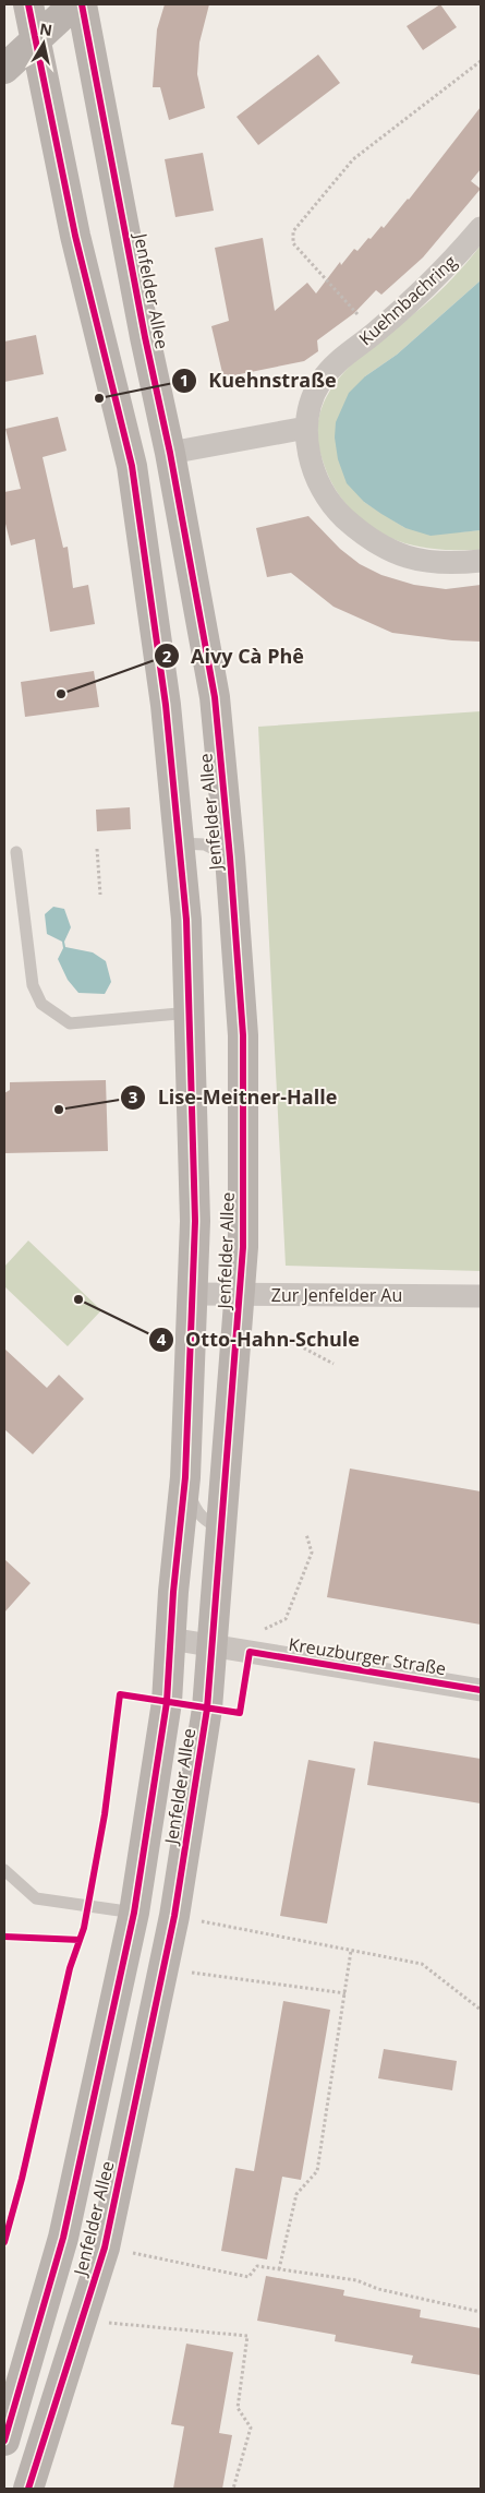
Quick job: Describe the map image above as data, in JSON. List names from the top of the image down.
{
  "streets": {
    "main road": ["Jenfelder Allee"],
    "street": ["Kuehnbachring", "Zur Jenfelder Au", "Kreuzburger Straße"]
  },
  "crossings": [
    ["Jenfelder Allee", "Zur Jenfelder Au"],
    ["Jenfelder Allee", "Kreuzburger Straße"]
  ],
  "places": [
    "Kuehnstraße",
    "Aivy Cà Phê",
    "Lise-Meitner-Halle",
    "Otto-Hahn-Schule"
  ],
  "north": "top"
}
